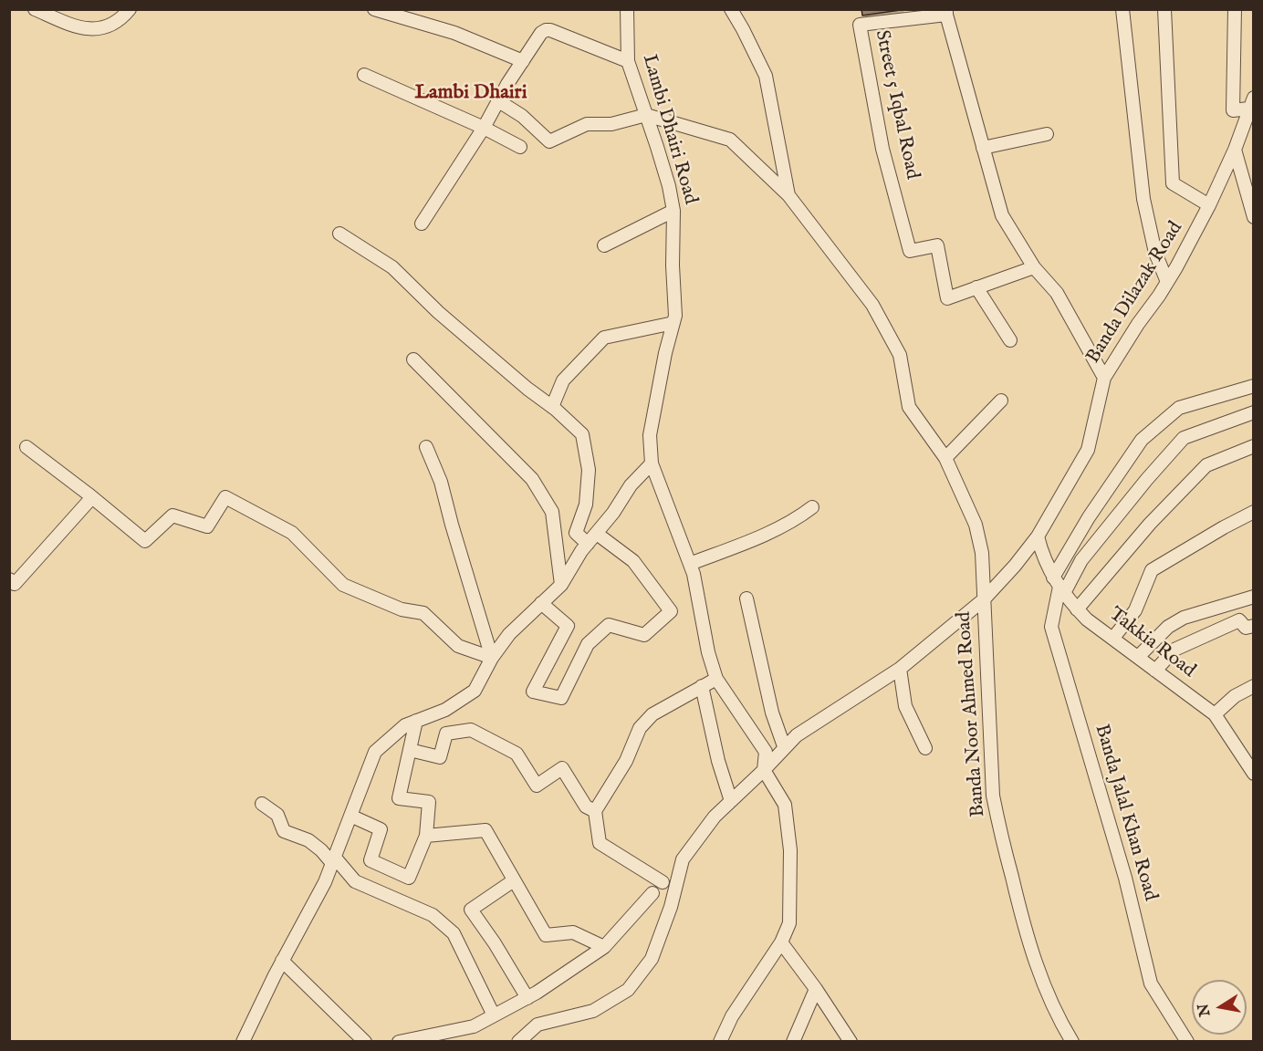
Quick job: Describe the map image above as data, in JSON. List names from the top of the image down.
{
  "streets": {
    "street": [
      "Street 5 Iqbal Road",
      "Lambi Dhairi Road",
      "Banda Dilazak Road",
      "Takkia Road",
      "Banda Noor Ahmed Road",
      "Banda Jalal Khan Road"
    ]
  },
  "crossings": [
    ["Lambi Dhairi Road", "Banda Dilazak Road"],
    ["Lambi Dhairi Road", "Banda Noor Ahmed Road"],
    ["Banda Dilazak Road", "Takkia Road"],
    ["Banda Dilazak Road", "Banda Noor Ahmed Road"],
    ["Takkia Road", "Banda Jalal Khan Road"]
  ],
  "districts": ["Lambi Dhairi"],
  "north": "left"
}
